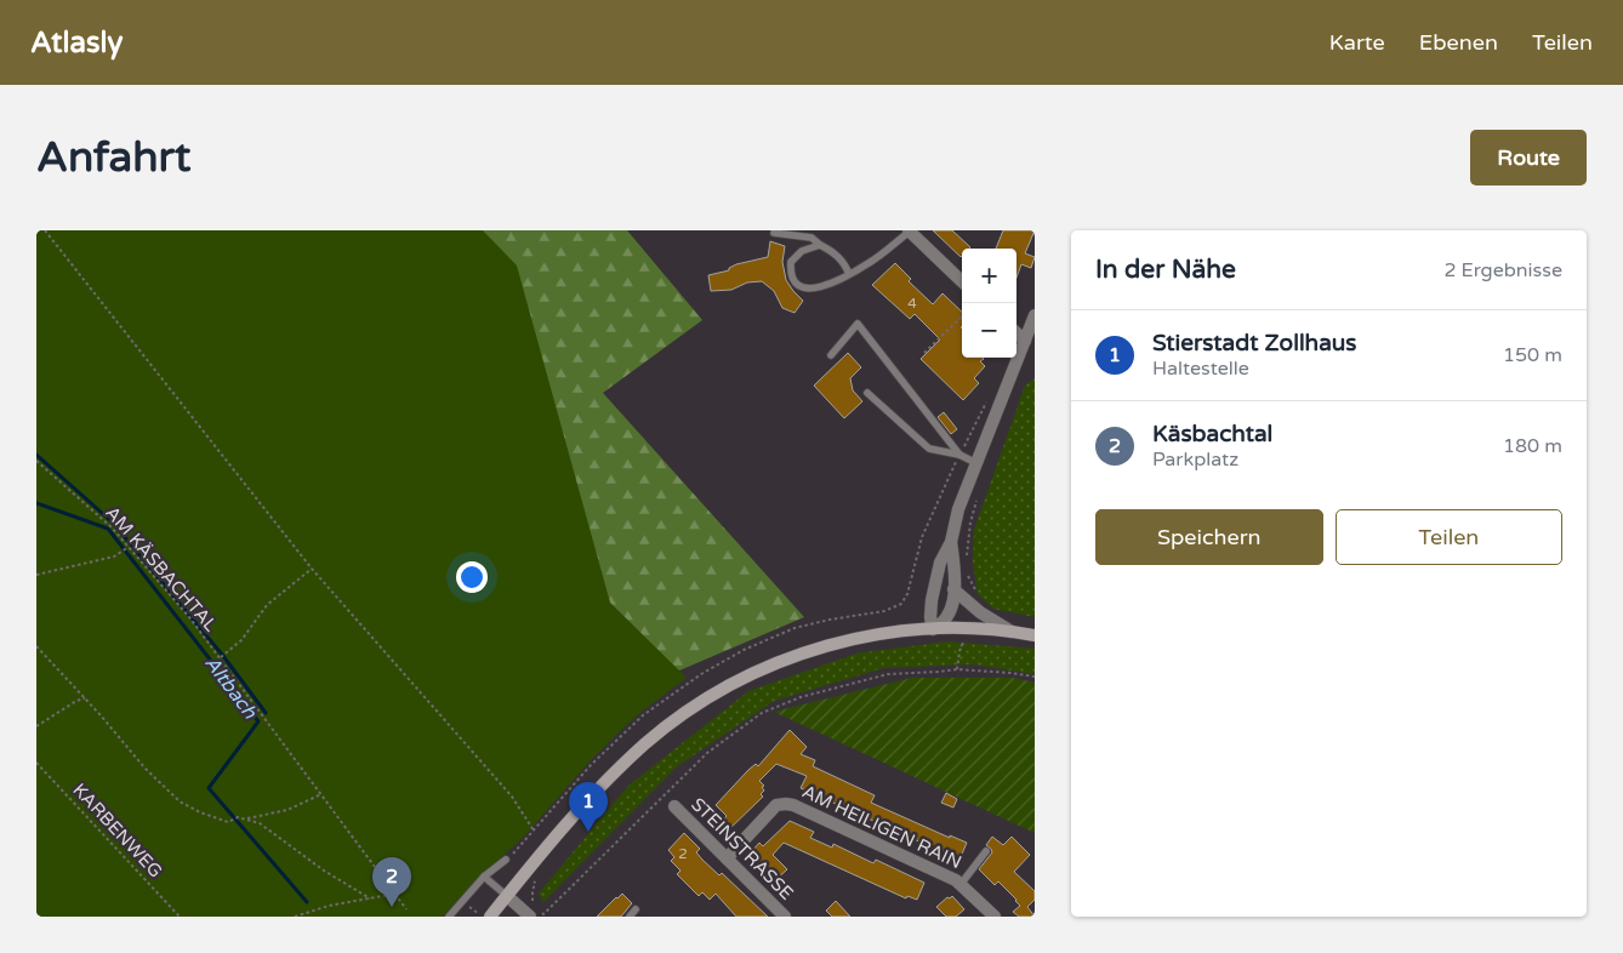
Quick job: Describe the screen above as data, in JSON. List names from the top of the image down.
{
  "streets": {
    "street": ["AM HEILIGEN RAIN", "STEINSTRASSE"],
    "path": ["AM KÄSBACHTAL", "KARBENWEG"]
  },
  "crossings": [
    ["AM HEILIGEN RAIN", "STEINSTRASSE"]
  ],
  "water": ["Altbach"],
  "house_numbers": ["4", "2"],
  "page": {
    "header": "Atlasly",
    "nav": ["Karte", "Ebenen", "Teilen"],
    "buttons": [
      "Route",
      ["Speichern", "Teilen"]
    ],
    "title": "Anfahrt",
    "heading": ["In der Nähe", "2 Ergebnisse"],
    "map_buttons": ["+", "−"],
    "list": [
      {
        "mark": "1",
        "name": "Stierstadt Zollhaus",
        "note": "Haltestelle",
        "value": "150 m"
      },
      {
        "mark": "2",
        "name": "Käsbachtal",
        "note": "Parkplatz",
        "value": "180 m"
      }
    ],
    "pins": ["1", "2"]
  }
}
